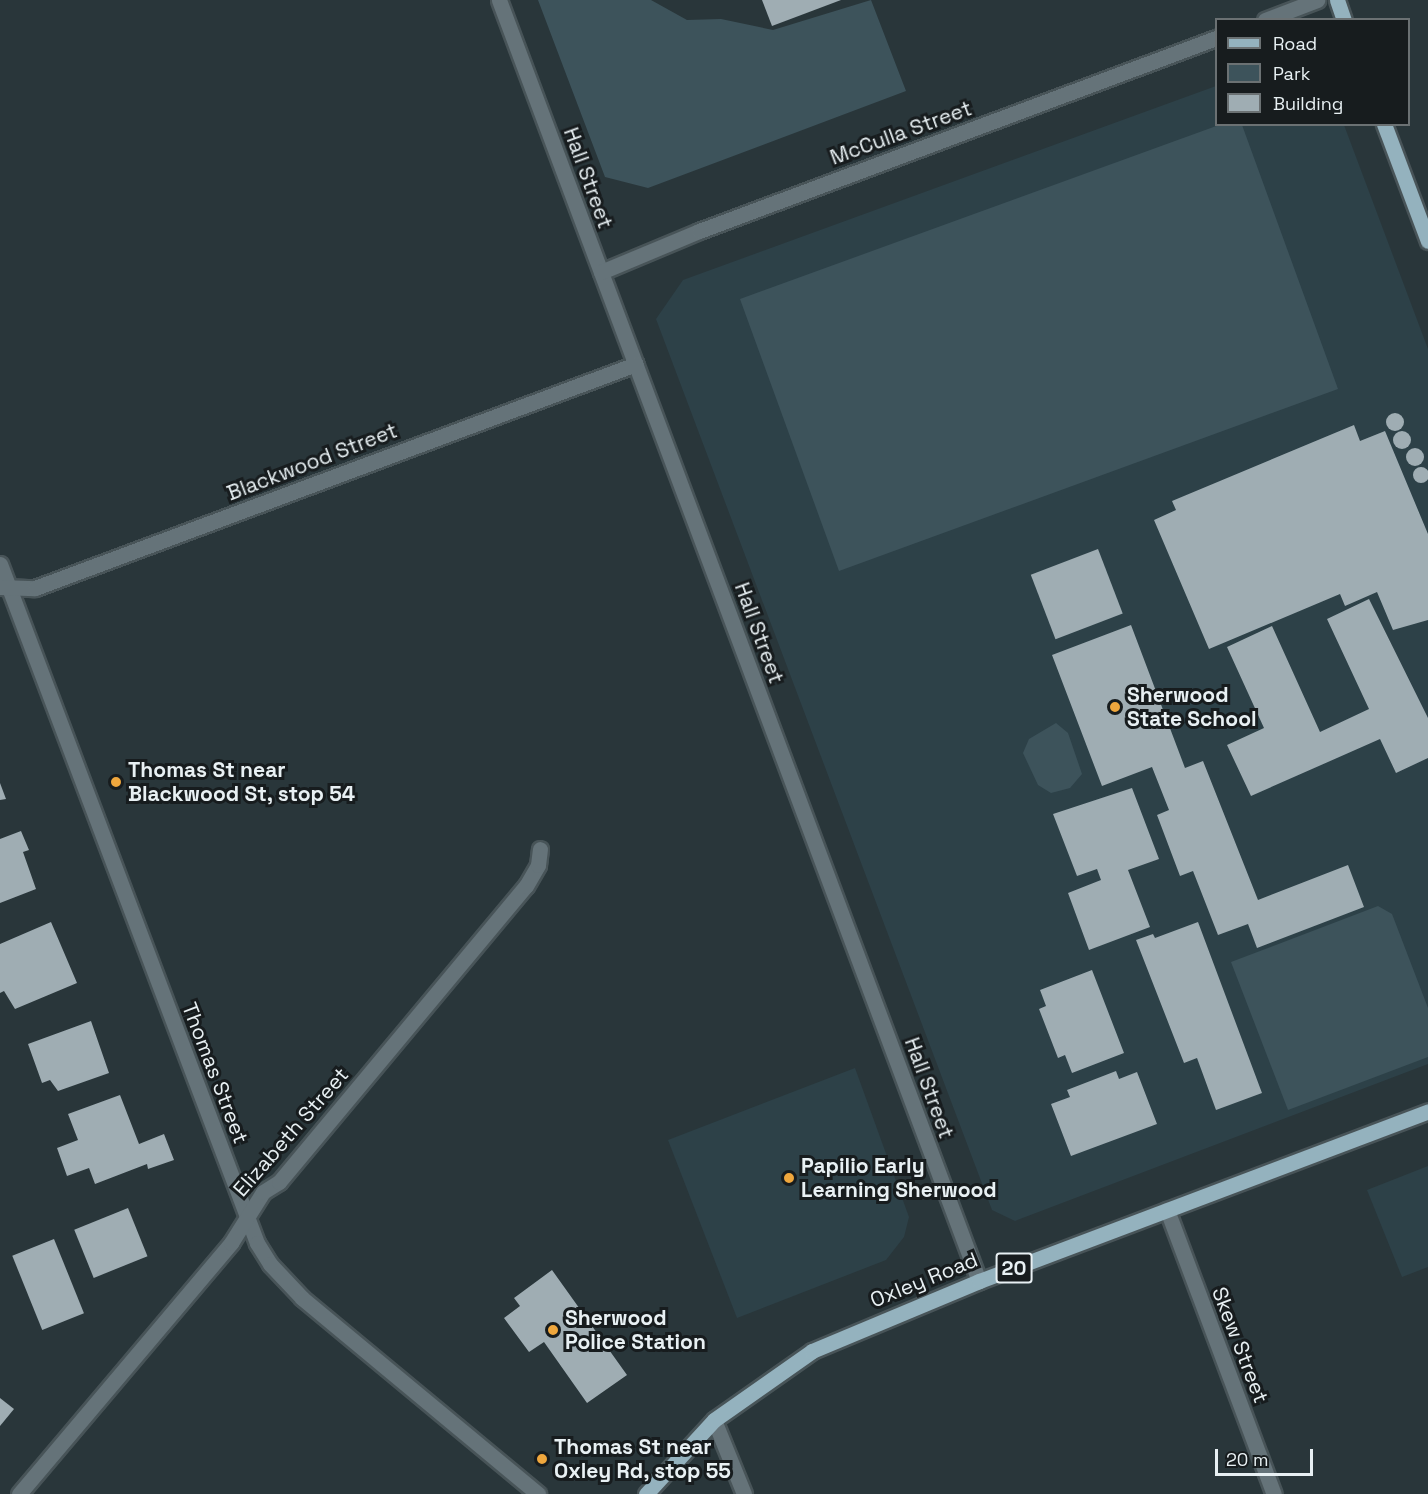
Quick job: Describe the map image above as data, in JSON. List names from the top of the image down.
{
  "streets": {
    "main road": ["20", "Oxley Road"],
    "street": [
      "McCulla Street",
      "Hall Street",
      "Blackwood Street",
      "Thomas Street",
      "Elizabeth Street",
      "Skew Street"
    ]
  },
  "crossings": [
    ["McCulla Street", "Hall Street"],
    ["Hall Street", "Blackwood Street"],
    ["Hall Street", "Oxley Road"],
    ["Blackwood Street", "Thomas Street"],
    ["Thomas Street", "Elizabeth Street"],
    ["Oxley Road", "Skew Street"]
  ],
  "places": [
    "Sherwood State School",
    "Thomas St near Blackwood St, stop 54",
    "Papilio Early Learning Sherwood",
    "Sherwood Police Station",
    "Thomas St near Oxley Rd, stop 55"
  ],
  "legend": ["Road", "Park", "Building"],
  "scale_bar": "20 m"
}
